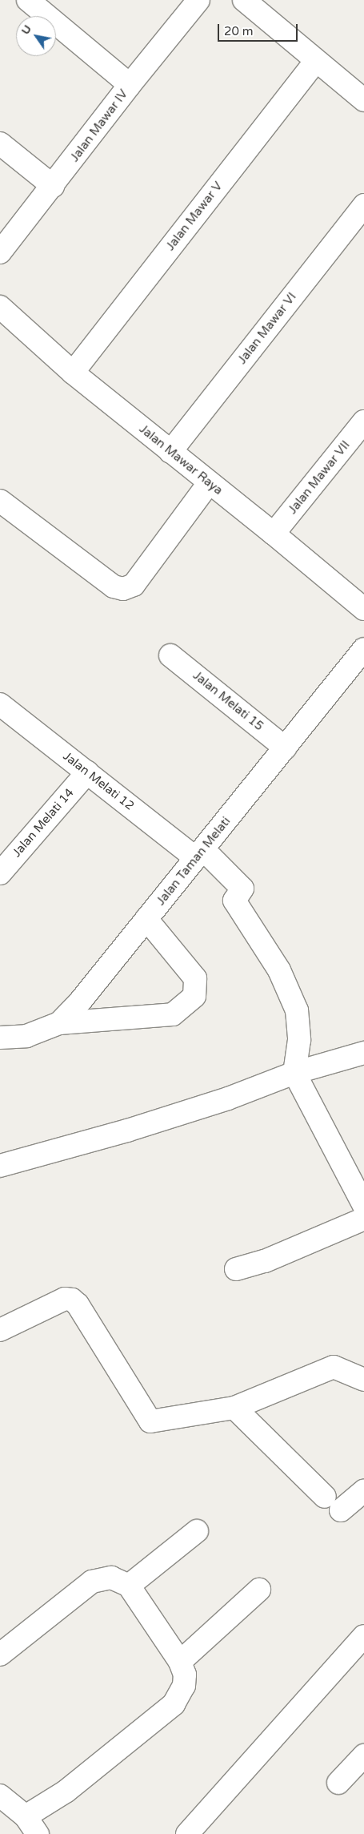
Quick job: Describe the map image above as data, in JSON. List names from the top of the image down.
{
  "streets": {
    "street": [
      "Jalan Mawar IV",
      "Jalan Mawar V",
      "Jalan Mawar VI",
      "Jalan Mawar Raya",
      "Jalan Mawar VII",
      "Jalan Melati 15",
      "Jalan Melati 12",
      "Jalan Melati 14",
      "Jalan Taman Melati"
    ]
  },
  "crossings": [
    ["Jalan Mawar V", "Jalan Mawar Raya"],
    ["Jalan Mawar VI", "Jalan Mawar Raya"],
    ["Jalan Mawar Raya", "Jalan Mawar VII"],
    ["Jalan Melati 15", "Jalan Taman Melati"],
    ["Jalan Melati 12", "Jalan Melati 14"],
    ["Jalan Melati 12", "Jalan Taman Melati"]
  ],
  "scale_bar": "20 m",
  "north": "top left"
}
